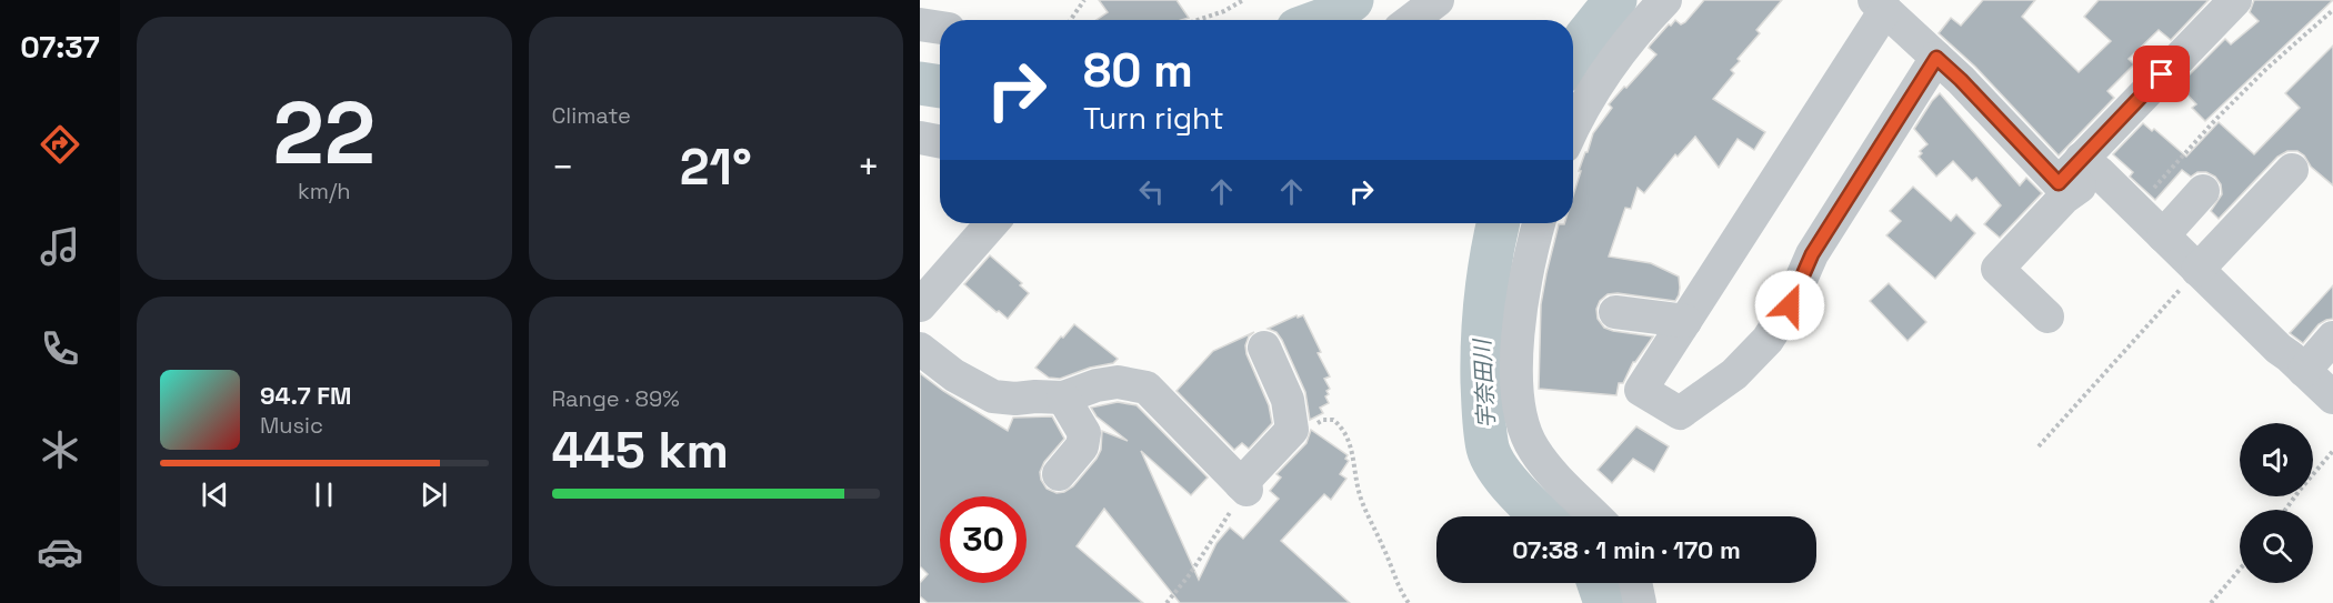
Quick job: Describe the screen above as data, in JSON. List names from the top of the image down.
{
  "water": ["宇奈田川"],
  "page": {
    "tabs": "07:37",
    "tile": [
      ["22", "km/h"],
      "Climate",
      ["Range · 89%", "445 km"]
    ],
    "turn": ["80 m", "Turn right"],
    "heat": ["−", "21°", "+"],
    "song": ["94.7 FM", "Music"],
    "limit": "30",
    "trip": "07:38 · 1 min · 170 m"
  }
}
